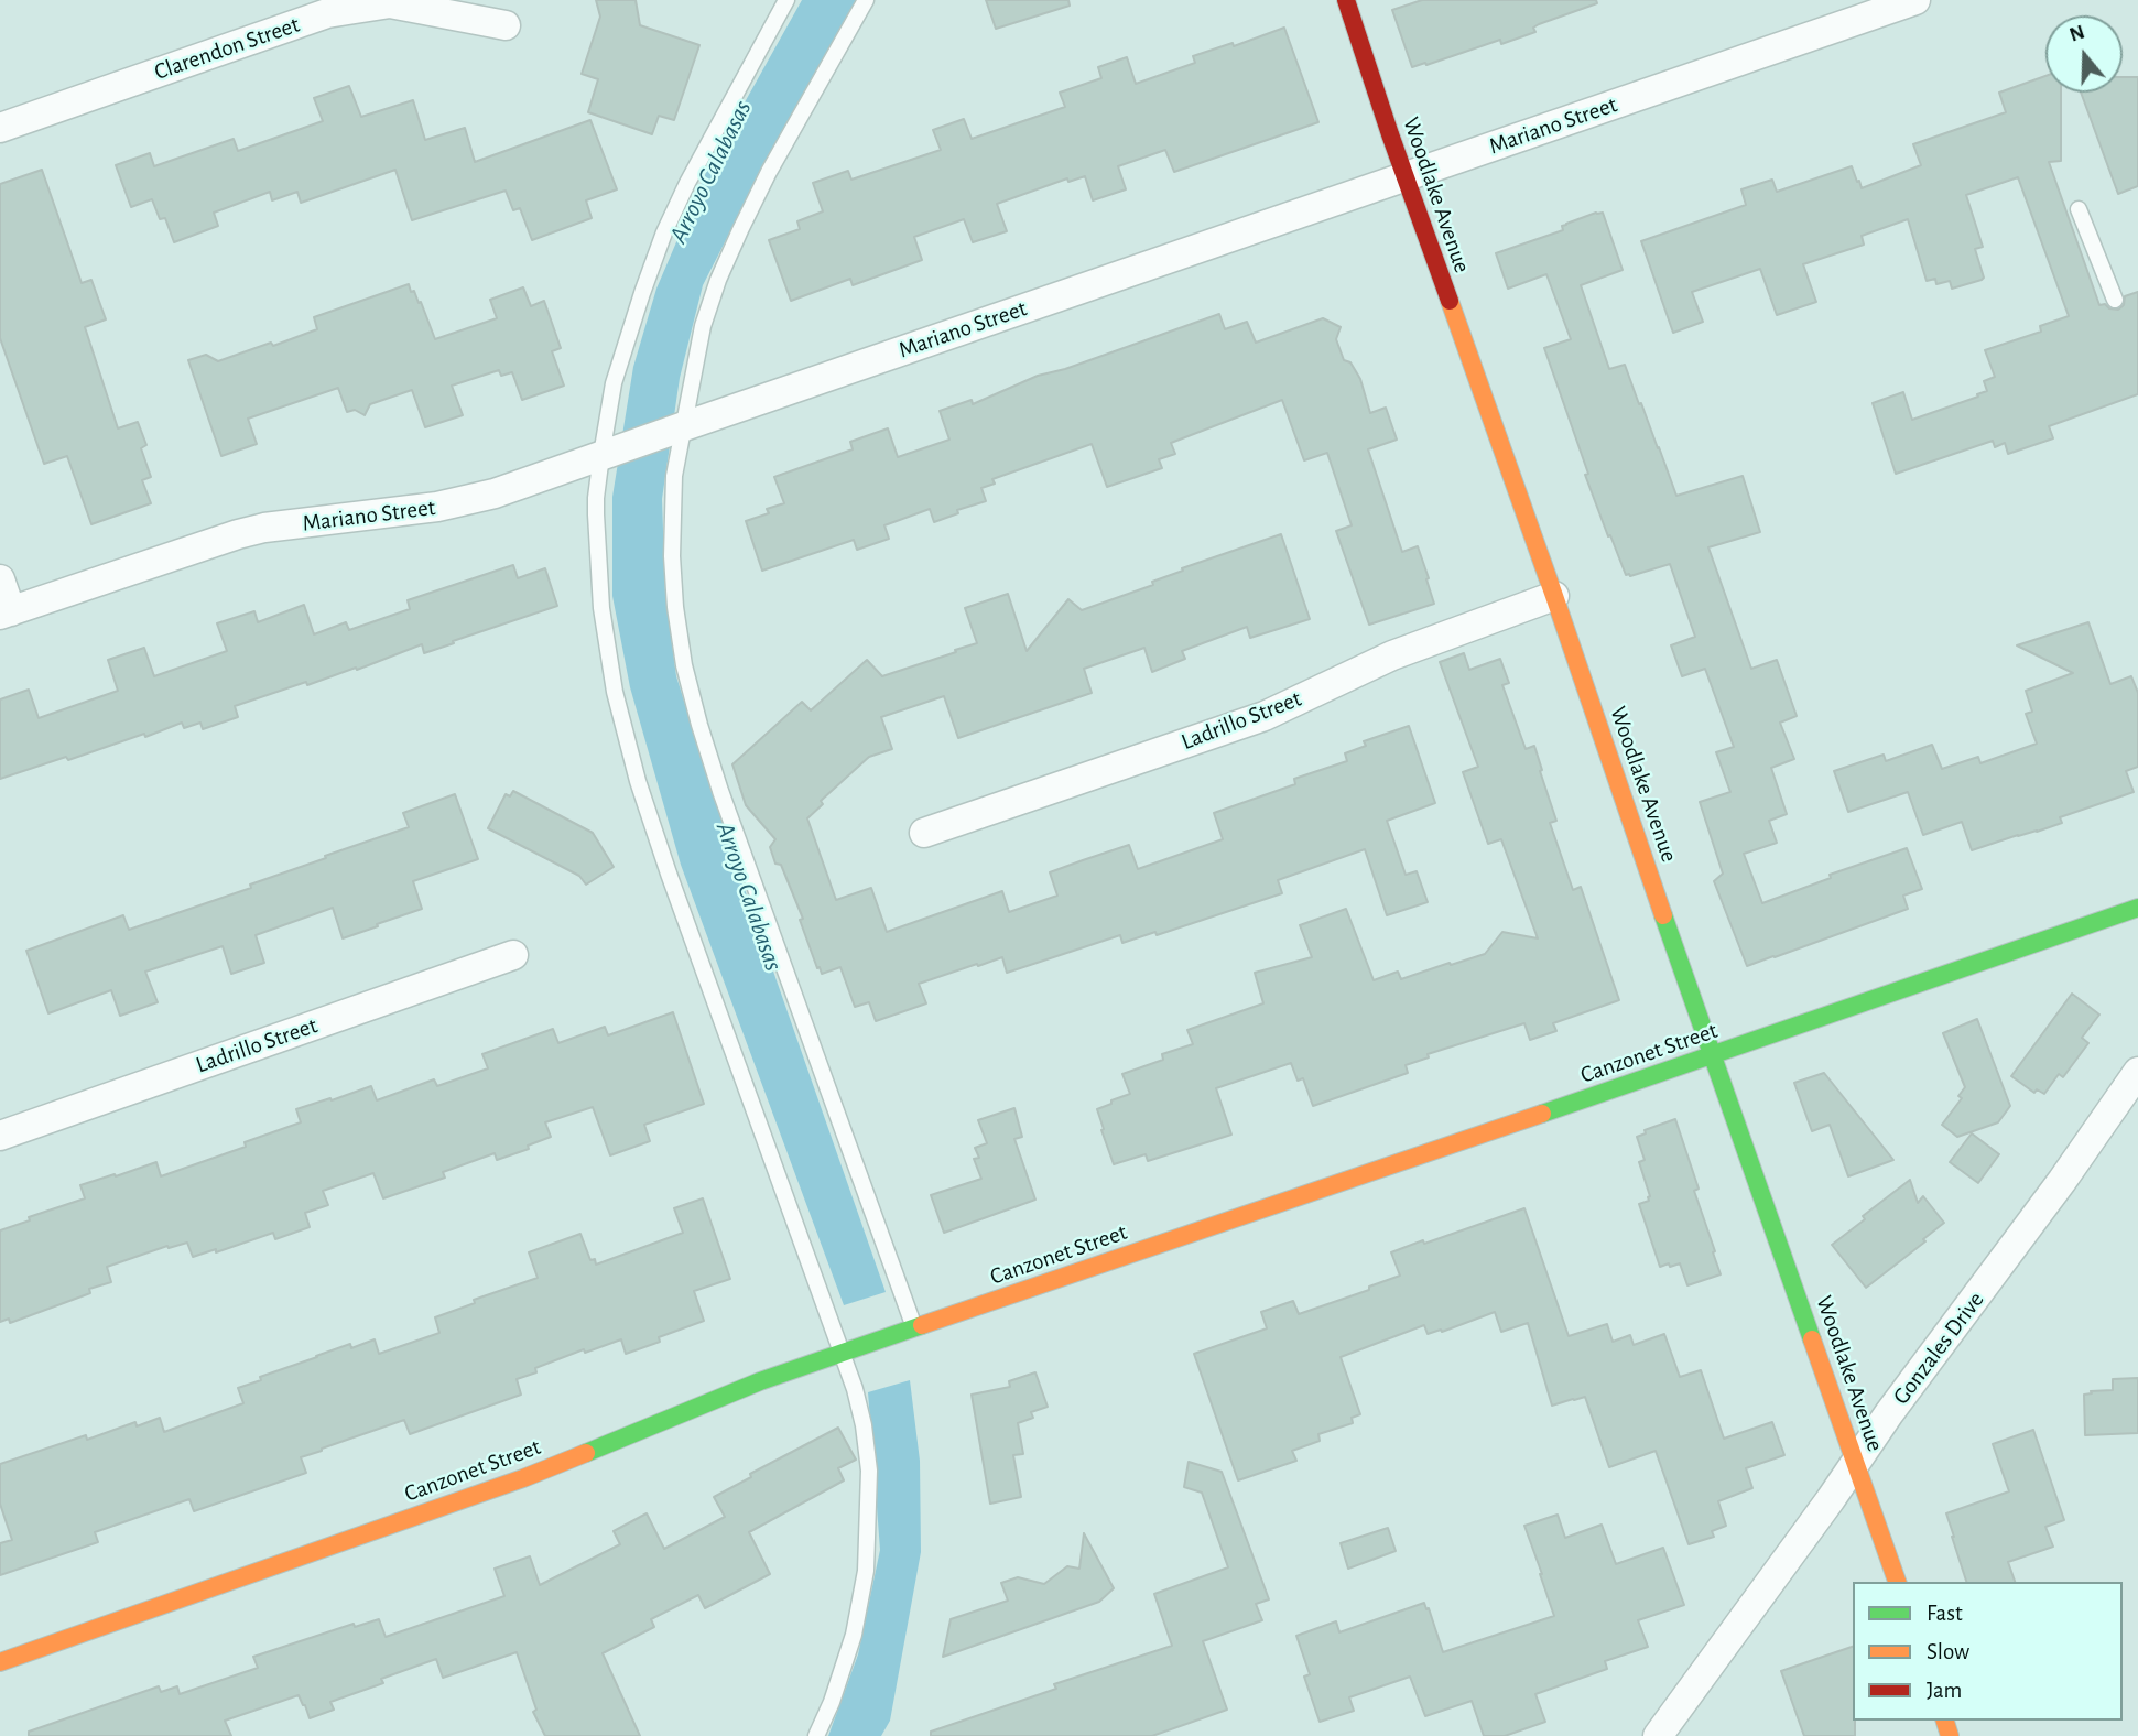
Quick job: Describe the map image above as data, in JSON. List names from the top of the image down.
{
  "streets": {
    "street": [
      "Clarendon Street",
      "Mariano Street",
      "Woodlake Avenue",
      "Ladrillo Street",
      "Canzonet Street",
      "Gonzales Drive"
    ]
  },
  "crossings": [
    ["Mariano Street", "Woodlake Avenue"],
    ["Woodlake Avenue", "Ladrillo Street"],
    ["Woodlake Avenue", "Canzonet Street"],
    ["Woodlake Avenue", "Gonzales Drive"]
  ],
  "water": ["Arroyo Calabasas"],
  "legend": ["Fast", "Slow", "Jam"],
  "north": "top"
}
